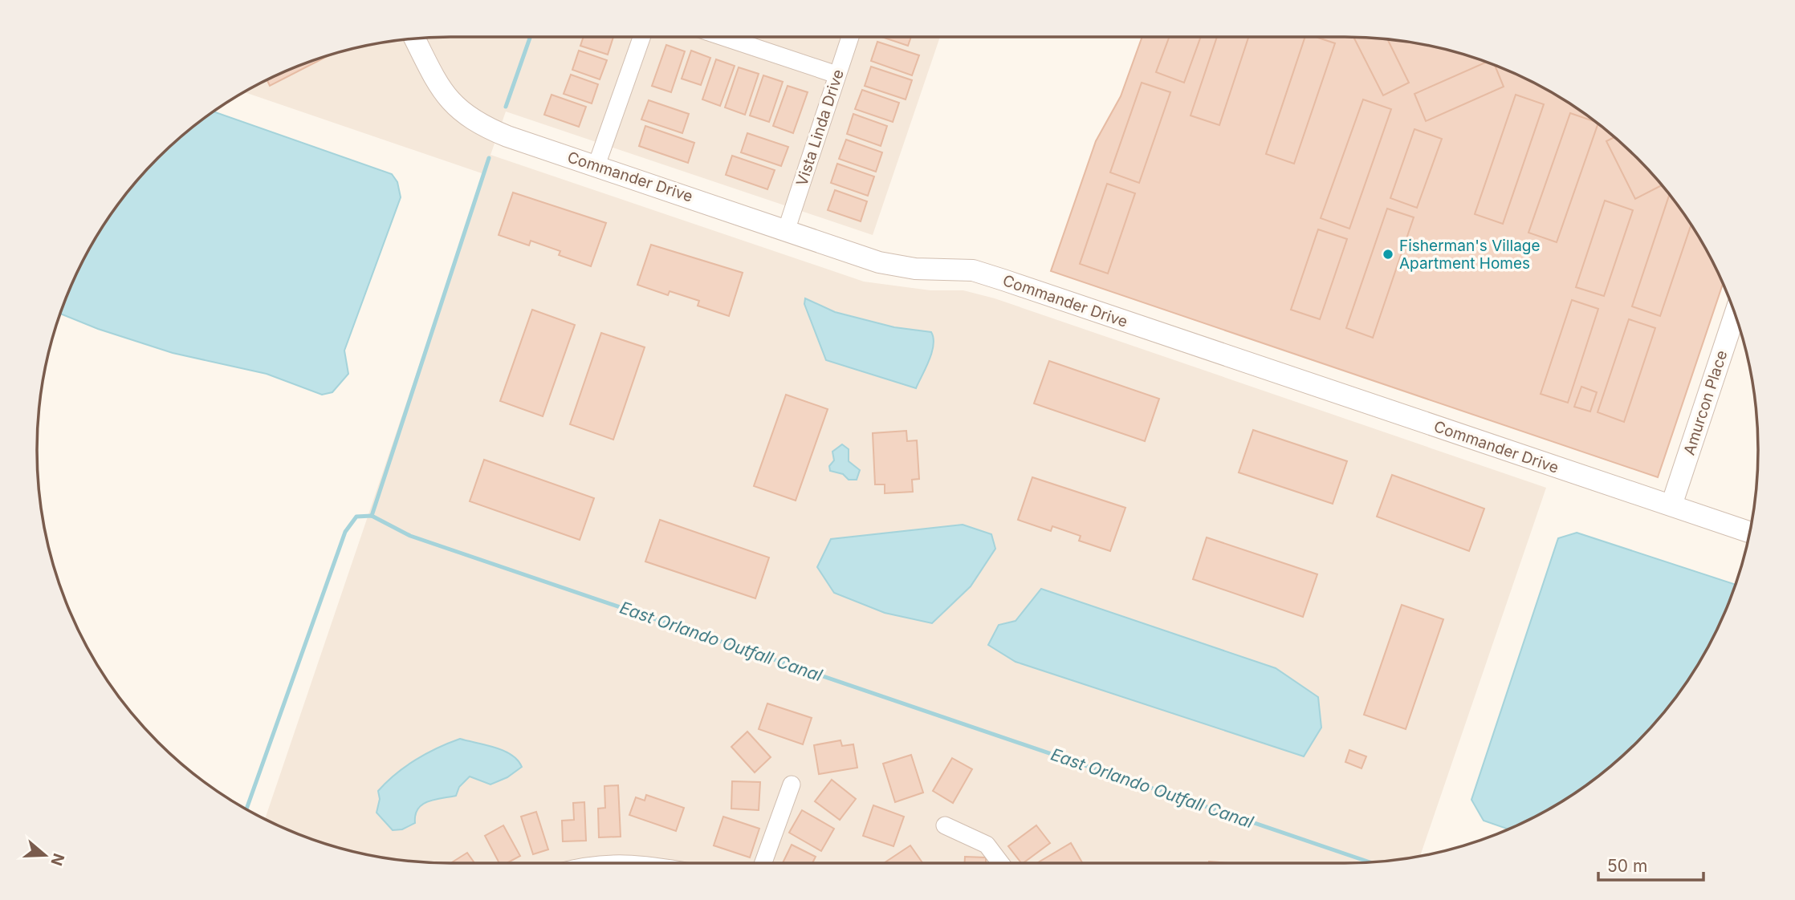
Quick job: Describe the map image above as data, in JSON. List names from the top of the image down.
{
  "streets": {
    "street": ["Vista Linda Drive", "Commander Drive", "Amurcon Place"]
  },
  "crossings": [
    ["Vista Linda Drive", "Commander Drive"],
    ["Commander Drive", "Amurcon Place"]
  ],
  "water": ["East Orlando Outfall Canal"],
  "places": ["Fisherman's Village Apartment Homes"],
  "scale_bar": "50 m",
  "north": "right"
}
